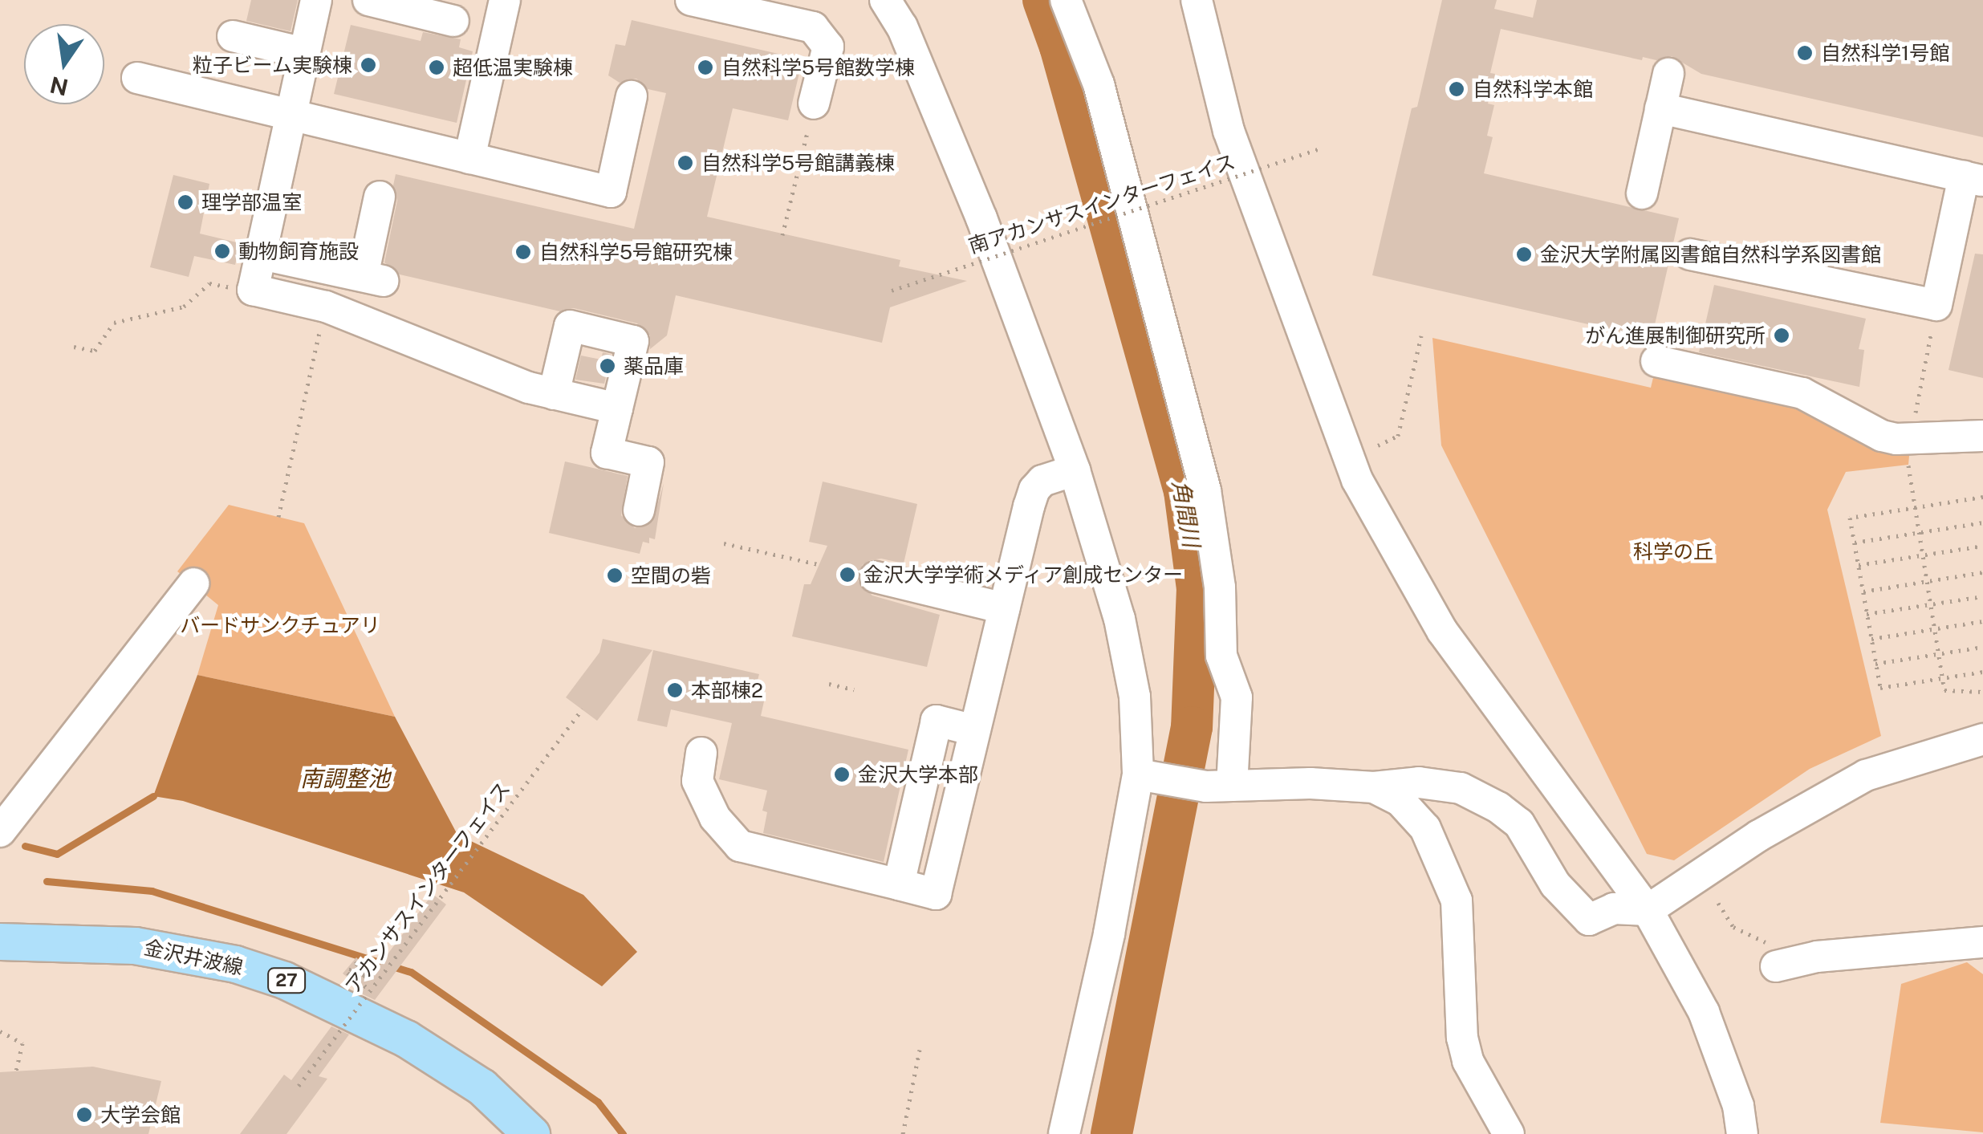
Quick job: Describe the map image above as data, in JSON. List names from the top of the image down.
{
  "streets": {
    "main road": ["金沢井波線", "27"],
    "path": ["南アカンサスインターフェイス", "アカンサスインターフェイス"]
  },
  "water": ["角間川", "南調整池"],
  "parks": ["科学の丘", "バードサンクチュアリ"],
  "places": [
    "自然科学1号館",
    "粒子ビーム実験棟",
    "超低温実験棟",
    "自然科学5号館数学棟",
    "自然科学本館",
    "自然科学5号館講義棟",
    "理学部温室",
    "動物飼育施設",
    "自然科学5号館研究棟",
    "金沢大学附属図書館自然科学系図書館",
    "がん進展制御研究所",
    "薬品庫",
    "金沢大学学術メディア創成センター",
    "空間の砦",
    "本部棟2",
    "金沢大学本部",
    "大学会館"
  ],
  "north": "bottom"
}
